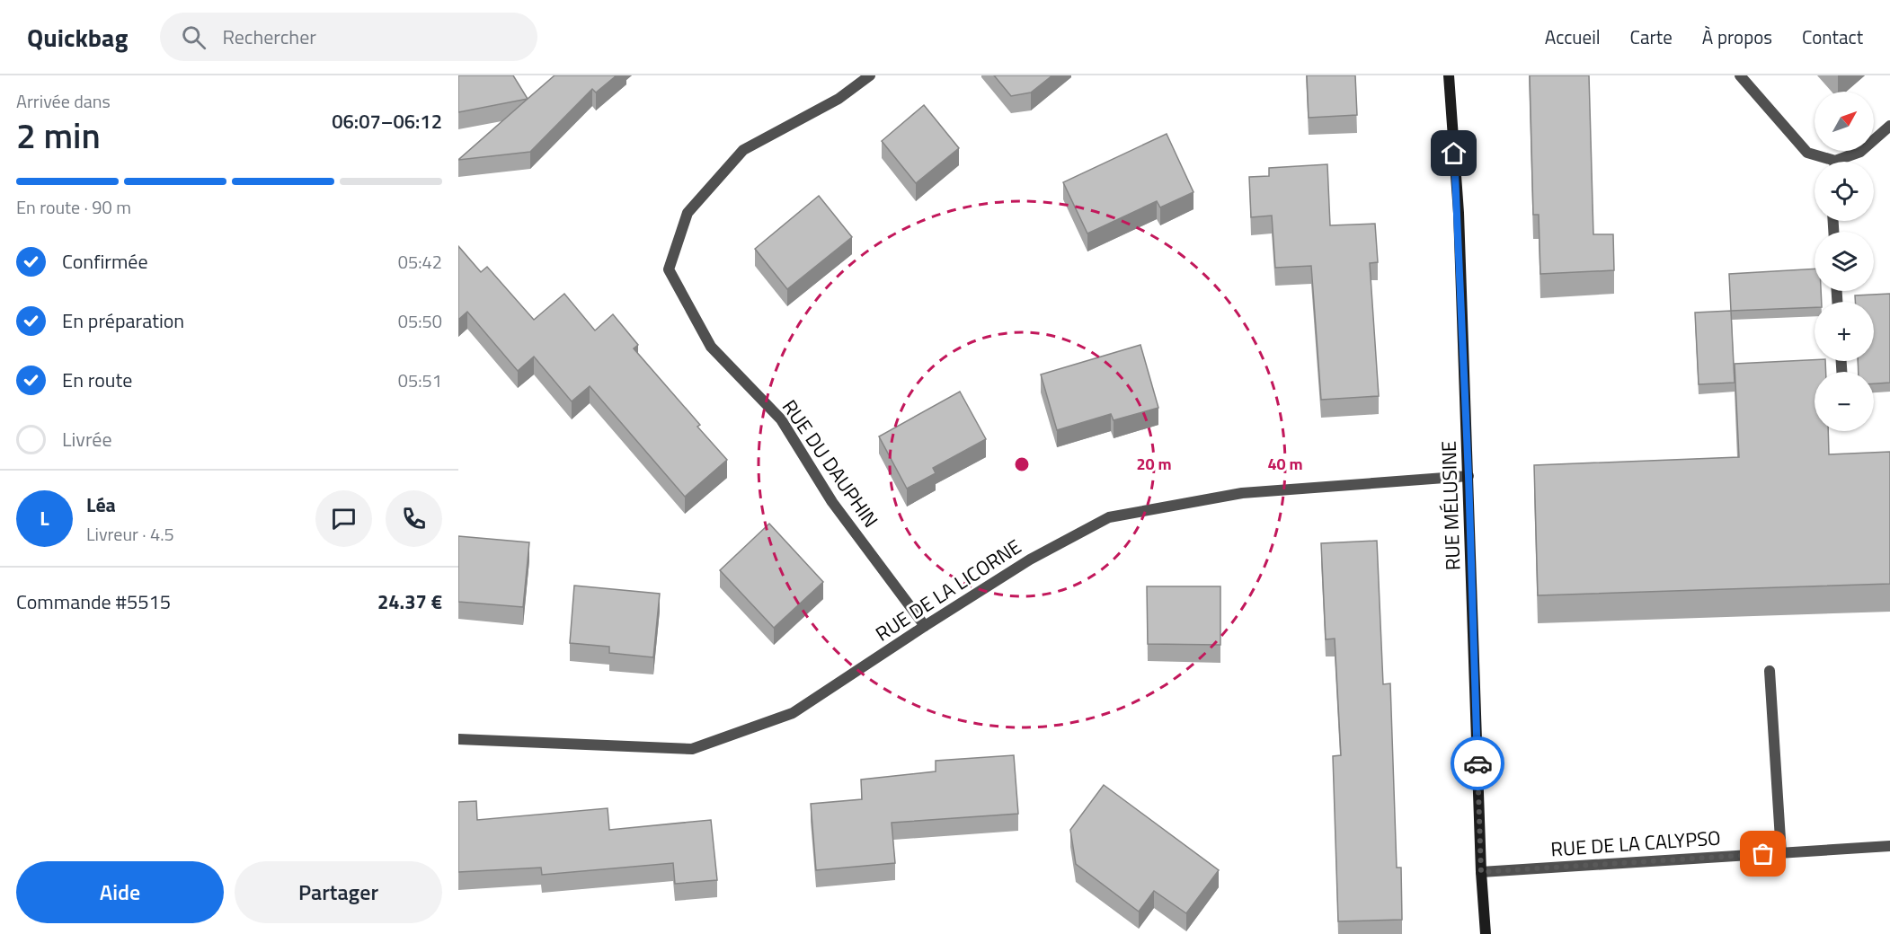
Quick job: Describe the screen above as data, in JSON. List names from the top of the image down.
{
  "streets": {
    "street": [
      "RUE DU DAUPHIN",
      "RUE MÉLUSINE",
      "RUE DE LA LICORNE",
      "RUE DE LA CALYPSO"
    ]
  },
  "crossings": [
    ["RUE DU DAUPHIN", "RUE DE LA LICORNE"],
    ["RUE MÉLUSINE", "RUE DE LA LICORNE"],
    ["RUE MÉLUSINE", "RUE DE LA CALYPSO"]
  ],
  "north": "top right",
  "page": {
    "header": "Quickbag",
    "search": "Rechercher",
    "nav": [
      "Accueil",
      "Carte",
      "À propos",
      "Contact"
    ],
    "heading": ["2 min", "Arrivée dans", "06:07–06:12"],
    "panel": [
      "Léa",
      "Livreur · 4.5",
      "Commande #5515",
      "24.37 €"
    ],
    "map_buttons": ["+", "−"],
    "bar": "En route · 90 m",
    "list": [
      ["Confirmée", "05:42"],
      ["En préparation", "05:50"],
      ["En route", "05:51"],
      "Livrée"
    ],
    "round": "L",
    "buttons": ["Aide", "Partager"]
  },
  "rings": ["20 m", "40 m"]
}
